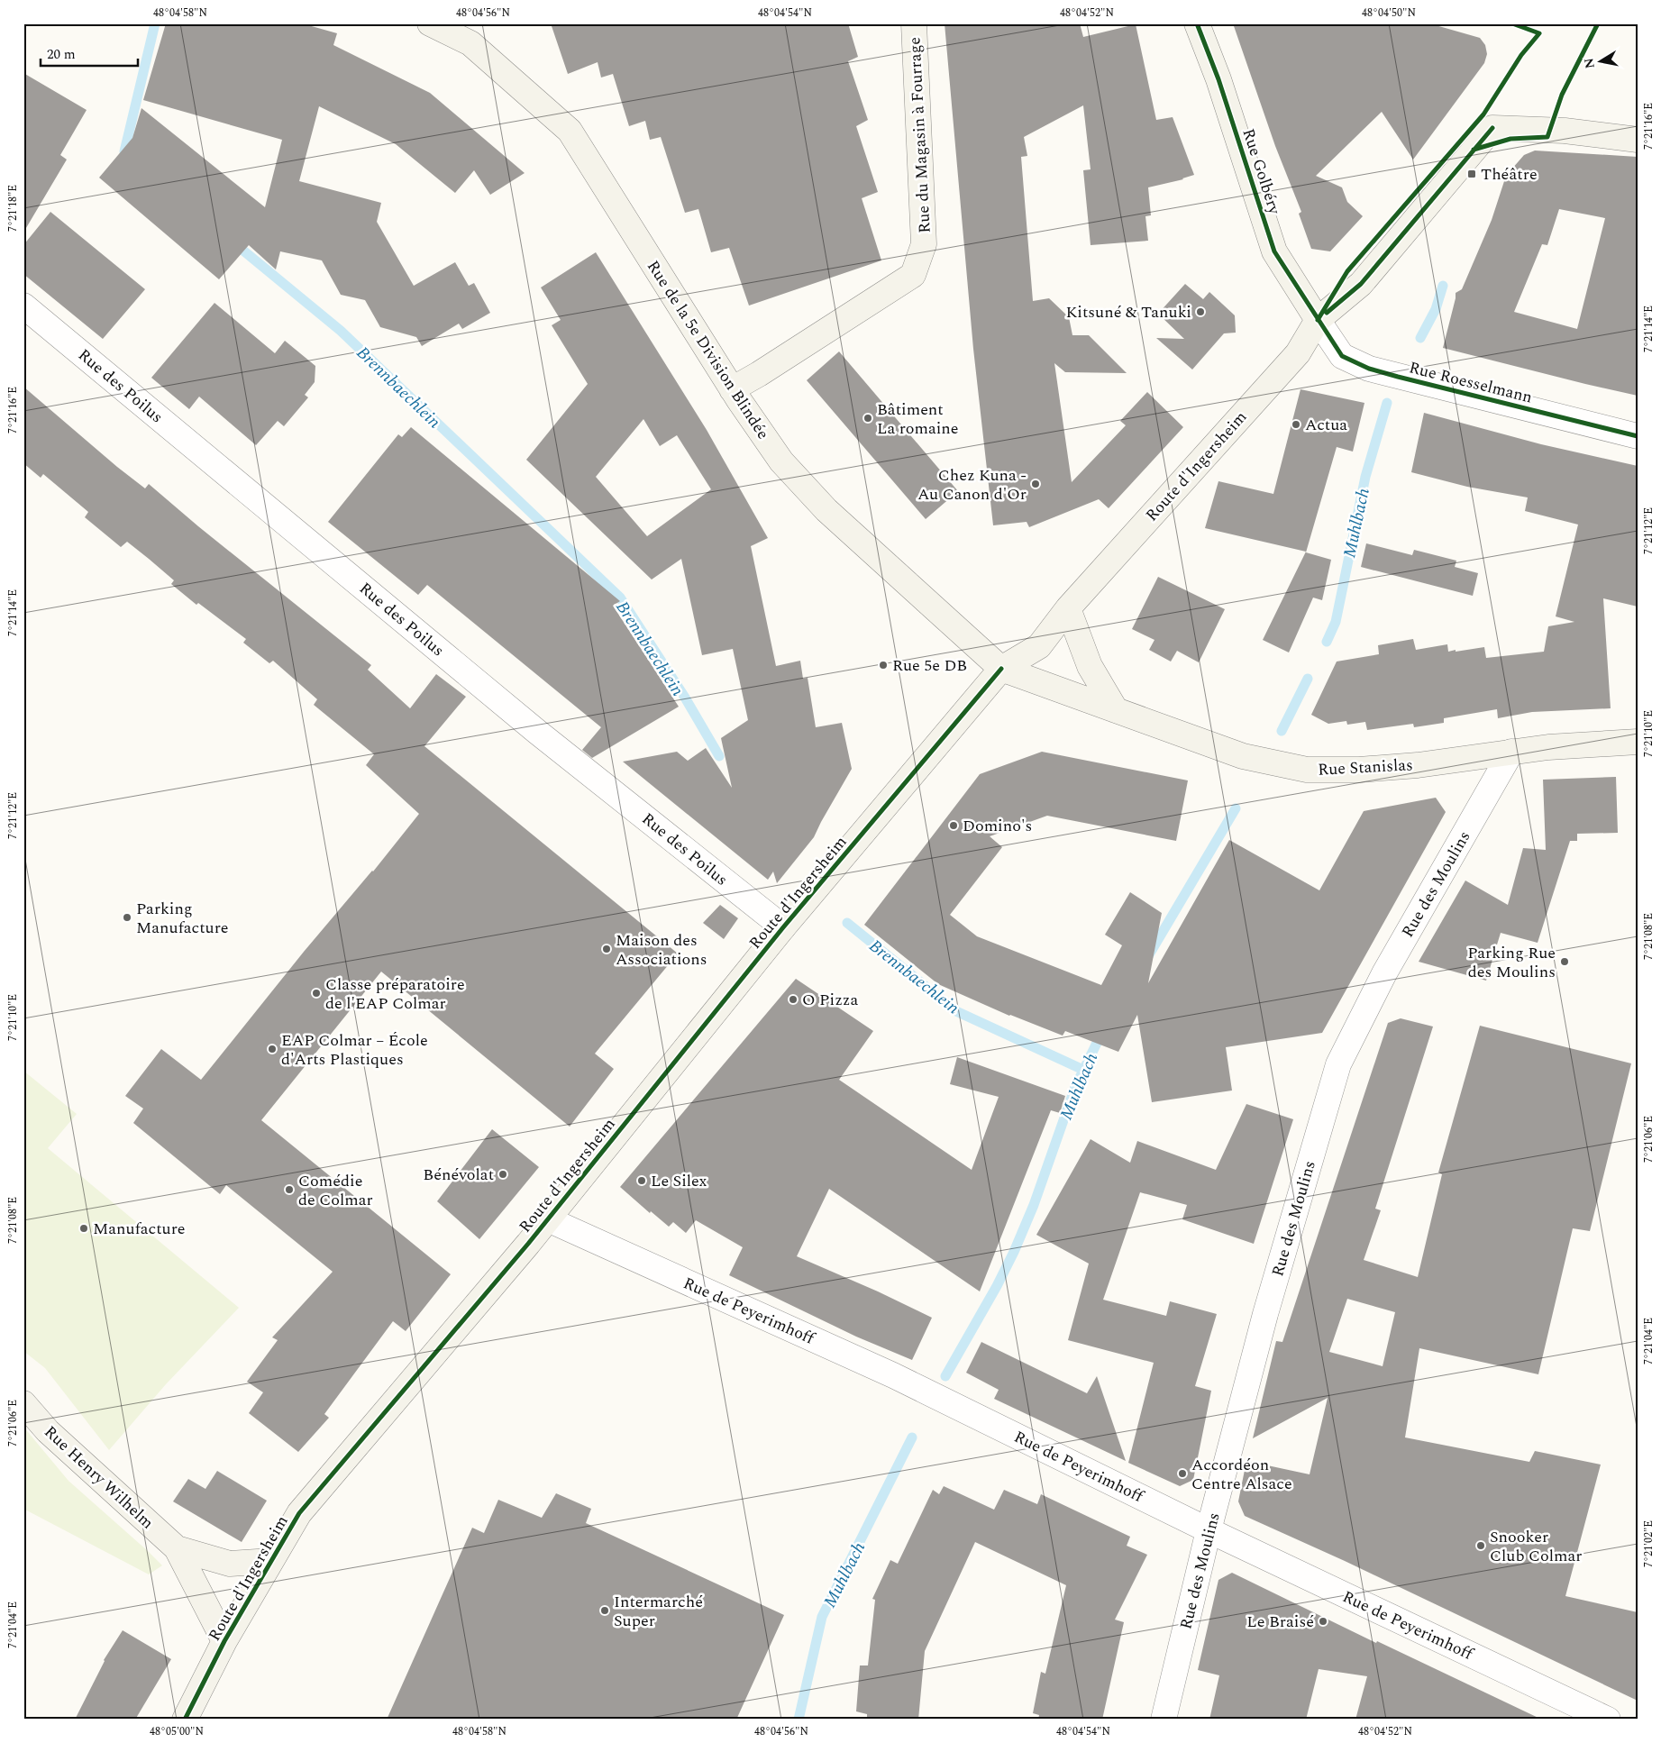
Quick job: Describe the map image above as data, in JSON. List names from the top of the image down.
{
  "streets": {
    "main road": [
      "Rue du Magasin à Fourrage",
      "Rue Golbéry",
      "Rue de la 5e Division Blindée",
      "Route d'Ingersheim",
      "Rue Stanislas",
      "Rue Henry Wilhelm"
    ],
    "street": [
      "Rue Roesselmann",
      "Rue des Poilus",
      "Rue des Moulins",
      "Rue de Peyerimhoff"
    ]
  },
  "crossings": [
    ["Rue du Magasin à Fourrage", "Rue de la 5e Division Blindée"],
    ["Rue Golbéry", "Rue Roesselmann"],
    ["Rue Golbéry", "Route d'Ingersheim"],
    ["Rue de la 5e Division Blindée", "Route d'Ingersheim"],
    ["Rue de la 5e Division Blindée", "Rue Stanislas"],
    ["Rue Roesselmann", "Route d'Ingersheim"],
    ["Rue des Poilus", "Route d'Ingersheim"],
    ["Route d'Ingersheim", "Rue Stanislas"],
    ["Route d'Ingersheim", "Rue de Peyerimhoff"],
    ["Route d'Ingersheim", "Rue Henry Wilhelm"],
    ["Rue Stanislas", "Rue des Moulins"],
    ["Rue des Moulins", "Rue de Peyerimhoff"]
  ],
  "water": ["Brennbaechlein", "Muhlbach"],
  "places": {
    "transit": ["Théâtre"],
    "other": [
      "Kitsuné & Tanuki",
      "Bâtiment La romaine",
      "Actua",
      "Chez Kuna - Au Canon d'Or",
      "Rue 5e DB",
      "Domino's",
      "Parking Manufacture",
      "Maison des Associations",
      "Parking Rue des Moulins",
      "Classe préparatoire de l'EAP Colmar",
      "O Pizza",
      "EAP Colmar – École d'Arts Plastiques",
      "Bénévolat",
      "Le Silex",
      "Comédie de Colmar",
      "Manufacture",
      "Accordéon Centre Alsace",
      "Snooker Club Colmar",
      "Intermarché Super",
      "Le Braisé"
    ]
  },
  "scale_bar": "20 m",
  "north": "left",
  "coordinates": [
    "48°04'58\"N",
    "48°04'56\"N",
    "48°04'54\"N",
    "48°04'52\"N",
    "48°04'50\"N",
    "7°21'16\"E",
    "7°21'18\"E",
    "7°21'14\"E",
    "7°21'12\"E",
    "7°21'10\"E",
    "7°21'08\"E",
    "7°21'06\"E",
    "7°21'04\"E",
    "7°21'02\"E",
    "48°05'00\"N"
  ]
}
